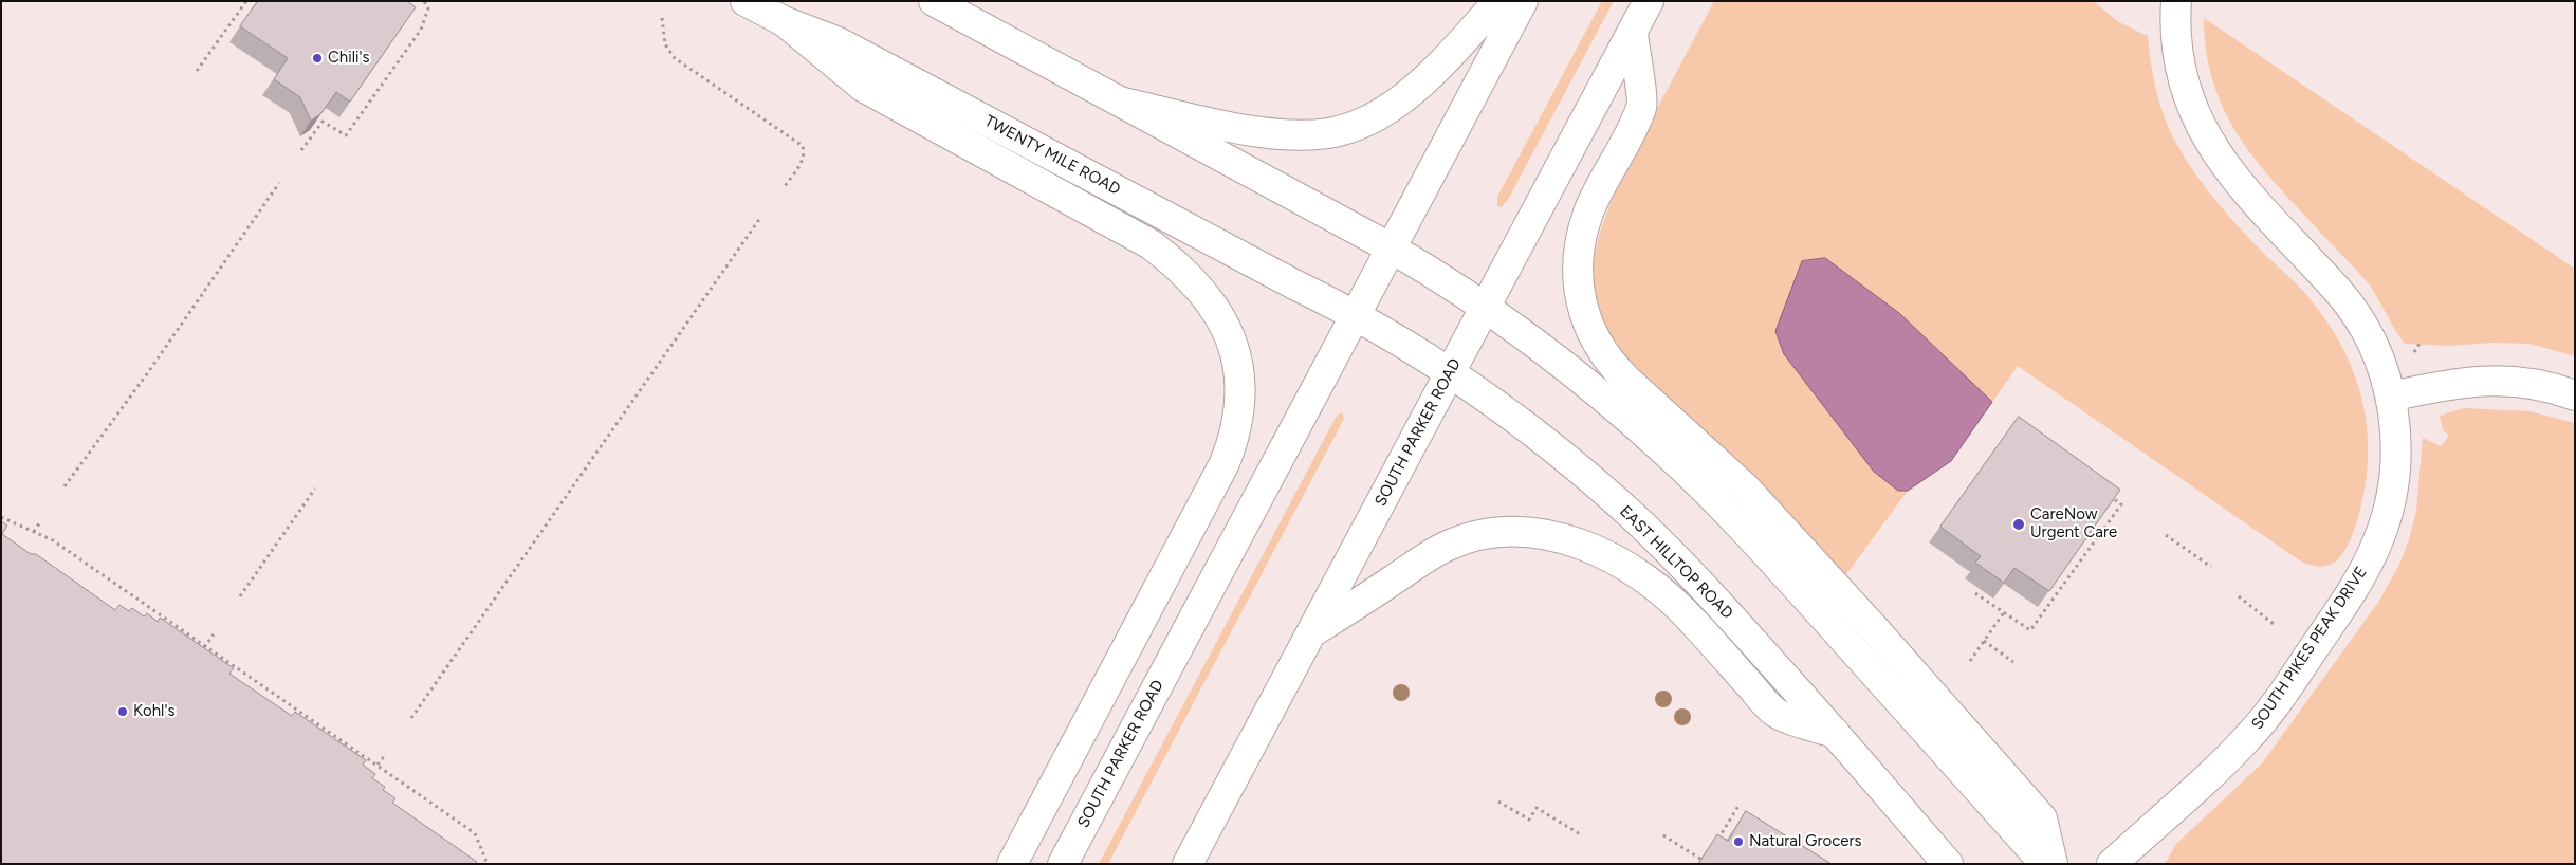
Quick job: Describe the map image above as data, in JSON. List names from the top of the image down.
{
  "streets": {
    "main road": [
      "TWENTY MILE ROAD",
      "SOUTH PARKER ROAD",
      "EAST HILLTOP ROAD",
      "SOUTH PIKES PEAK DRIVE"
    ]
  },
  "crossings": [
    ["TWENTY MILE ROAD", "SOUTH PARKER ROAD"],
    ["TWENTY MILE ROAD", "EAST HILLTOP ROAD"],
    ["SOUTH PARKER ROAD", "EAST HILLTOP ROAD"]
  ],
  "places": [
    "Chili's",
    "CareNow Urgent Care",
    "Kohl's",
    "Natural Grocers"
  ]
}
